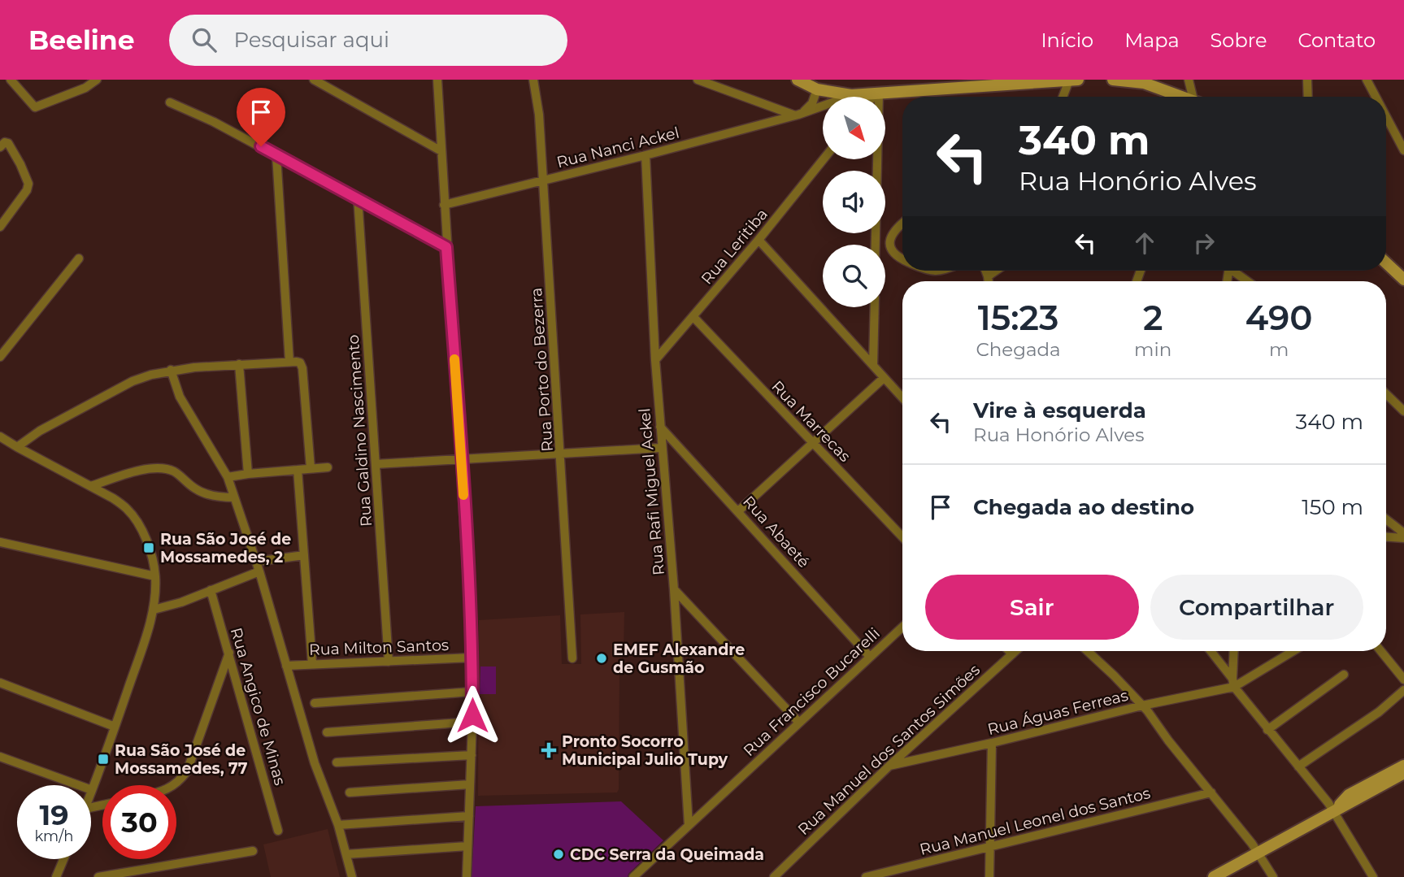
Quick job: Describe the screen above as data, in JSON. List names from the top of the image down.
{
  "streets": {
    "street": [
      "Rua Nanci Ackel",
      "Rua Leritiba",
      "Rua Porto do Bezerra",
      "Rua Marrecas",
      "Rua Galdino Nascimento",
      "Rua Rafi Miguel Ackel",
      "Rua Abaeté",
      "Rua Milton Santos",
      "Rua Francisco Bucarelli",
      "Rua Angico de Minas",
      "Rua Águas Ferreas",
      "Rua Manuel dos Santos Simões",
      "Rua Manuel Leonel dos Santos"
    ]
  },
  "crossings": [
    ["Rua Nanci Ackel", "Rua Porto do Bezerra"],
    ["Rua Nanci Ackel", "Rua Rafi Miguel Ackel"],
    ["Rua Leritiba", "Rua Marrecas"],
    ["Rua Leritiba", "Rua Rafi Miguel Ackel"],
    ["Rua Galdino Nascimento", "Rua Milton Santos"],
    ["Rua Rafi Miguel Ackel", "Rua Abaeté"],
    ["Rua Rafi Miguel Ackel", "Rua Francisco Bucarelli"],
    ["Rua Abaeté", "Rua Francisco Bucarelli"],
    ["Rua Águas Ferreas", "Rua Manuel dos Santos Simões"]
  ],
  "places": {
    "transit": ["Rua São José de Mossamedes, 2", "Rua São José de Mossamedes, 77"],
    "other": ["EMEF Alexandre de Gusmão", "CDC Serra da Queimada"],
    "health": ["Pronto Socorro Municipal Julio Tupy"]
  },
  "north": "bottom right",
  "page": {
    "header": "Beeline",
    "search": "Pesquisar aqui",
    "nav": [
      "Início",
      "Mapa",
      "Sobre",
      "Contato"
    ],
    "turn": ["340 m", "Rua Honório Alves"],
    "eta": [
      "15:23",
      "Chegada",
      "2",
      "min",
      "490",
      "m"
    ],
    "list": [
      {
        "name": "Vire à esquerda",
        "note": "Rua Honório Alves",
        "value": "340 m"
      },
      {
        "name": "Chegada ao destino",
        "value": "150 m"
      }
    ],
    "buttons": ["Sair", "Compartilhar"],
    "speed": "19 km/h",
    "limit": "30"
  }
}
